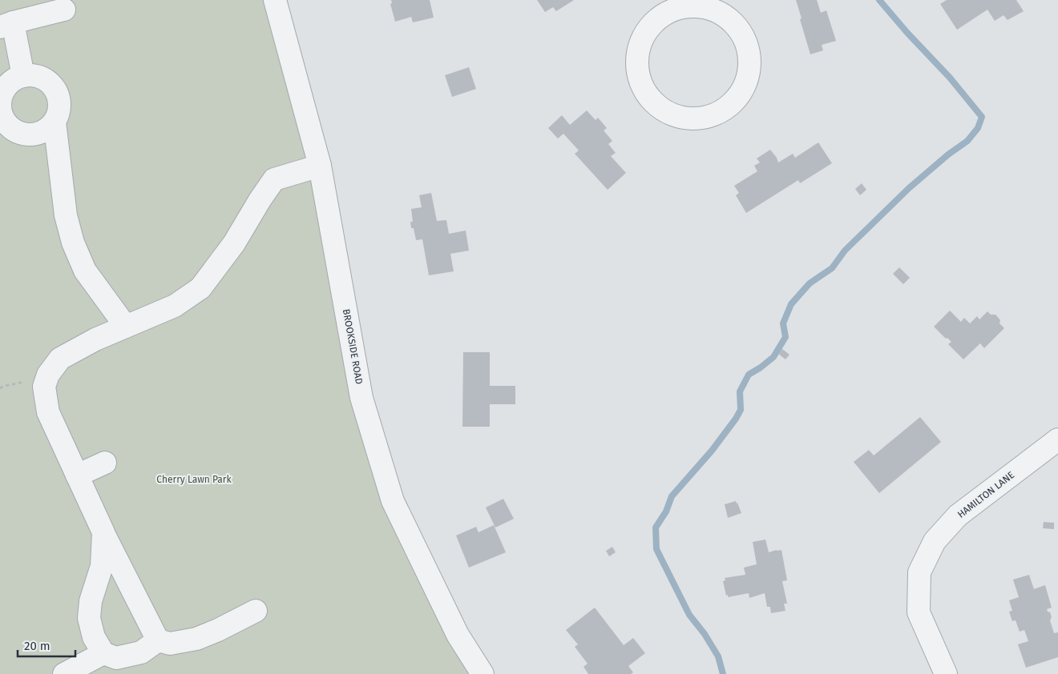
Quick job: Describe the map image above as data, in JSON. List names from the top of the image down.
{
  "streets": {
    "street": ["BROOKSIDE ROAD", "HAMILTON LANE"]
  },
  "parks": ["Cherry Lawn Park"],
  "scale_bar": "20 m"
}
